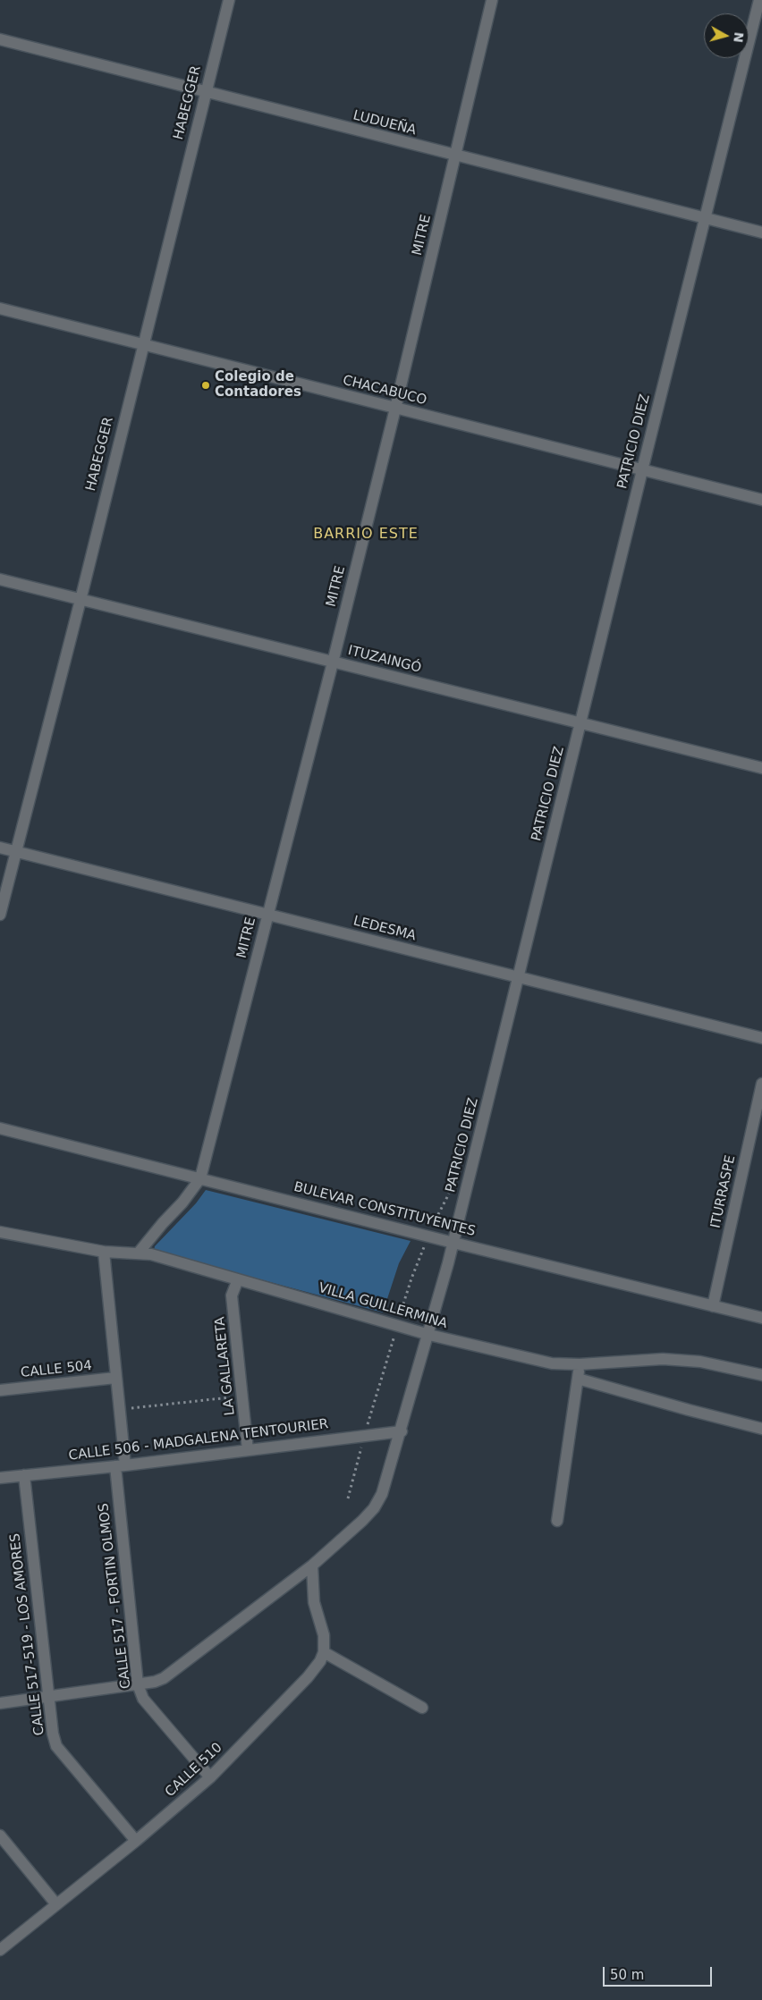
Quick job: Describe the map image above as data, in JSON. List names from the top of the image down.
{
  "streets": {
    "street": [
      "HABEGGER",
      "LUDUEÑA",
      "MITRE",
      "CHACABUCO",
      "PATRICIO DIEZ",
      "ITUZAINGÓ",
      "LEDESMA",
      "ITURRASPE",
      "BULEVAR CONSTITUYENTES",
      "VILLA GUILLERMINA",
      "LA GALLARETA",
      "CALLE 504",
      "CALLE 506 - MADGALENA TENTOURIER",
      "CALLE 517 - FORTIN OLMOS",
      "CALLE 517-519 - LOS AMORES",
      "CALLE 510"
    ]
  },
  "crossings": [
    ["HABEGGER", "LUDUEÑA"],
    ["HABEGGER", "CHACABUCO"],
    ["HABEGGER", "ITUZAINGÓ"],
    ["HABEGGER", "LEDESMA"],
    ["LUDUEÑA", "MITRE"],
    ["LUDUEÑA", "PATRICIO DIEZ"],
    ["MITRE", "CHACABUCO"],
    ["MITRE", "ITUZAINGÓ"],
    ["MITRE", "LEDESMA"],
    ["MITRE", "BULEVAR CONSTITUYENTES"],
    ["CHACABUCO", "PATRICIO DIEZ"],
    ["PATRICIO DIEZ", "ITUZAINGÓ"],
    ["PATRICIO DIEZ", "LEDESMA"],
    ["PATRICIO DIEZ", "BULEVAR CONSTITUYENTES"],
    ["PATRICIO DIEZ", "VILLA GUILLERMINA"],
    ["PATRICIO DIEZ", "CALLE 506 - MADGALENA TENTOURIER"],
    ["PATRICIO DIEZ", "CALLE 517 - FORTIN OLMOS"],
    ["PATRICIO DIEZ", "CALLE 517-519 - LOS AMORES"],
    ["ITURRASPE", "BULEVAR CONSTITUYENTES"],
    ["VILLA GUILLERMINA", "LA GALLARETA"],
    ["VILLA GUILLERMINA", "CALLE 517 - FORTIN OLMOS"],
    ["LA GALLARETA", "CALLE 506 - MADGALENA TENTOURIER"],
    ["CALLE 504", "CALLE 517 - FORTIN OLMOS"],
    ["CALLE 506 - MADGALENA TENTOURIER", "CALLE 517 - FORTIN OLMOS"],
    ["CALLE 506 - MADGALENA TENTOURIER", "CALLE 517-519 - LOS AMORES"],
    ["CALLE 517 - FORTIN OLMOS", "CALLE 510"],
    ["CALLE 517-519 - LOS AMORES", "CALLE 510"]
  ],
  "districts": ["BARRIO ESTE"],
  "places": ["Colegio de Contadores"],
  "scale_bar": "50 m",
  "north": "right"
}
